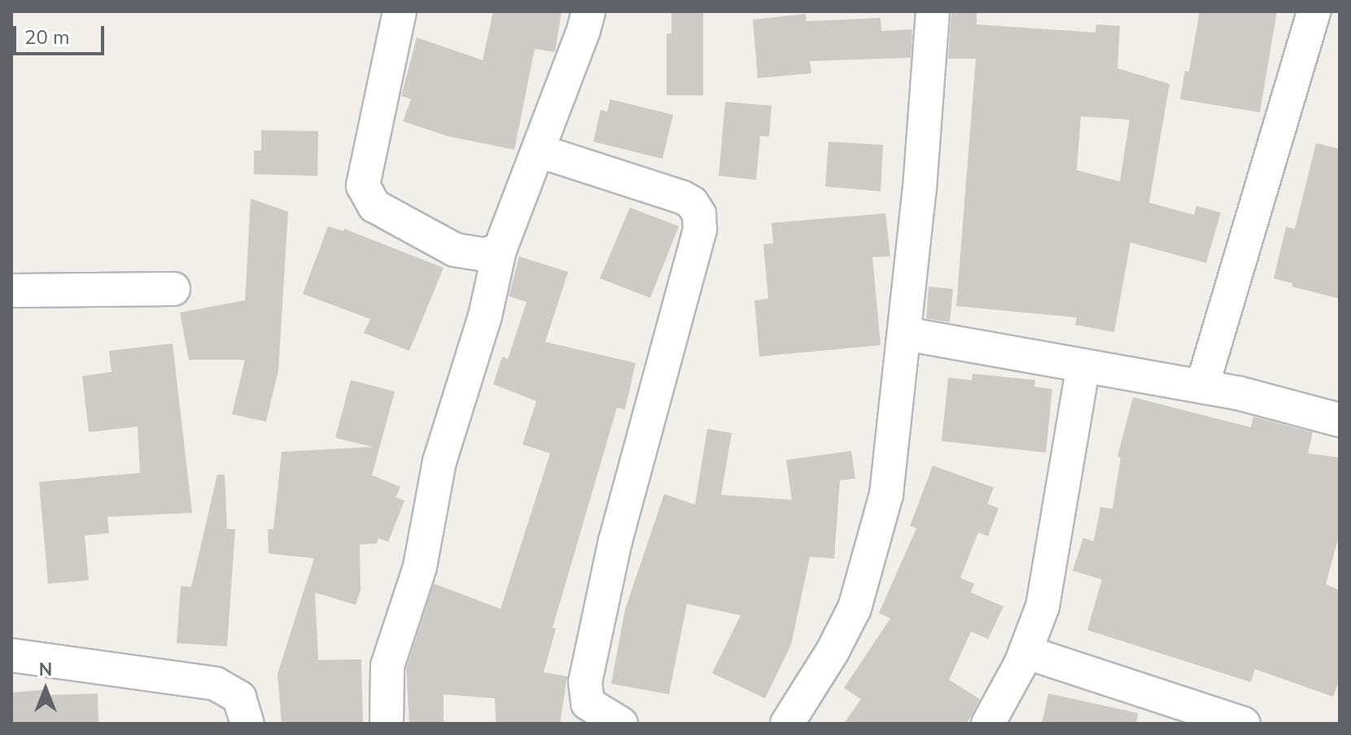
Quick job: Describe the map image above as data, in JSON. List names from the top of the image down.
{
  "scale_bar": "20 m",
  "north": "top"
}
